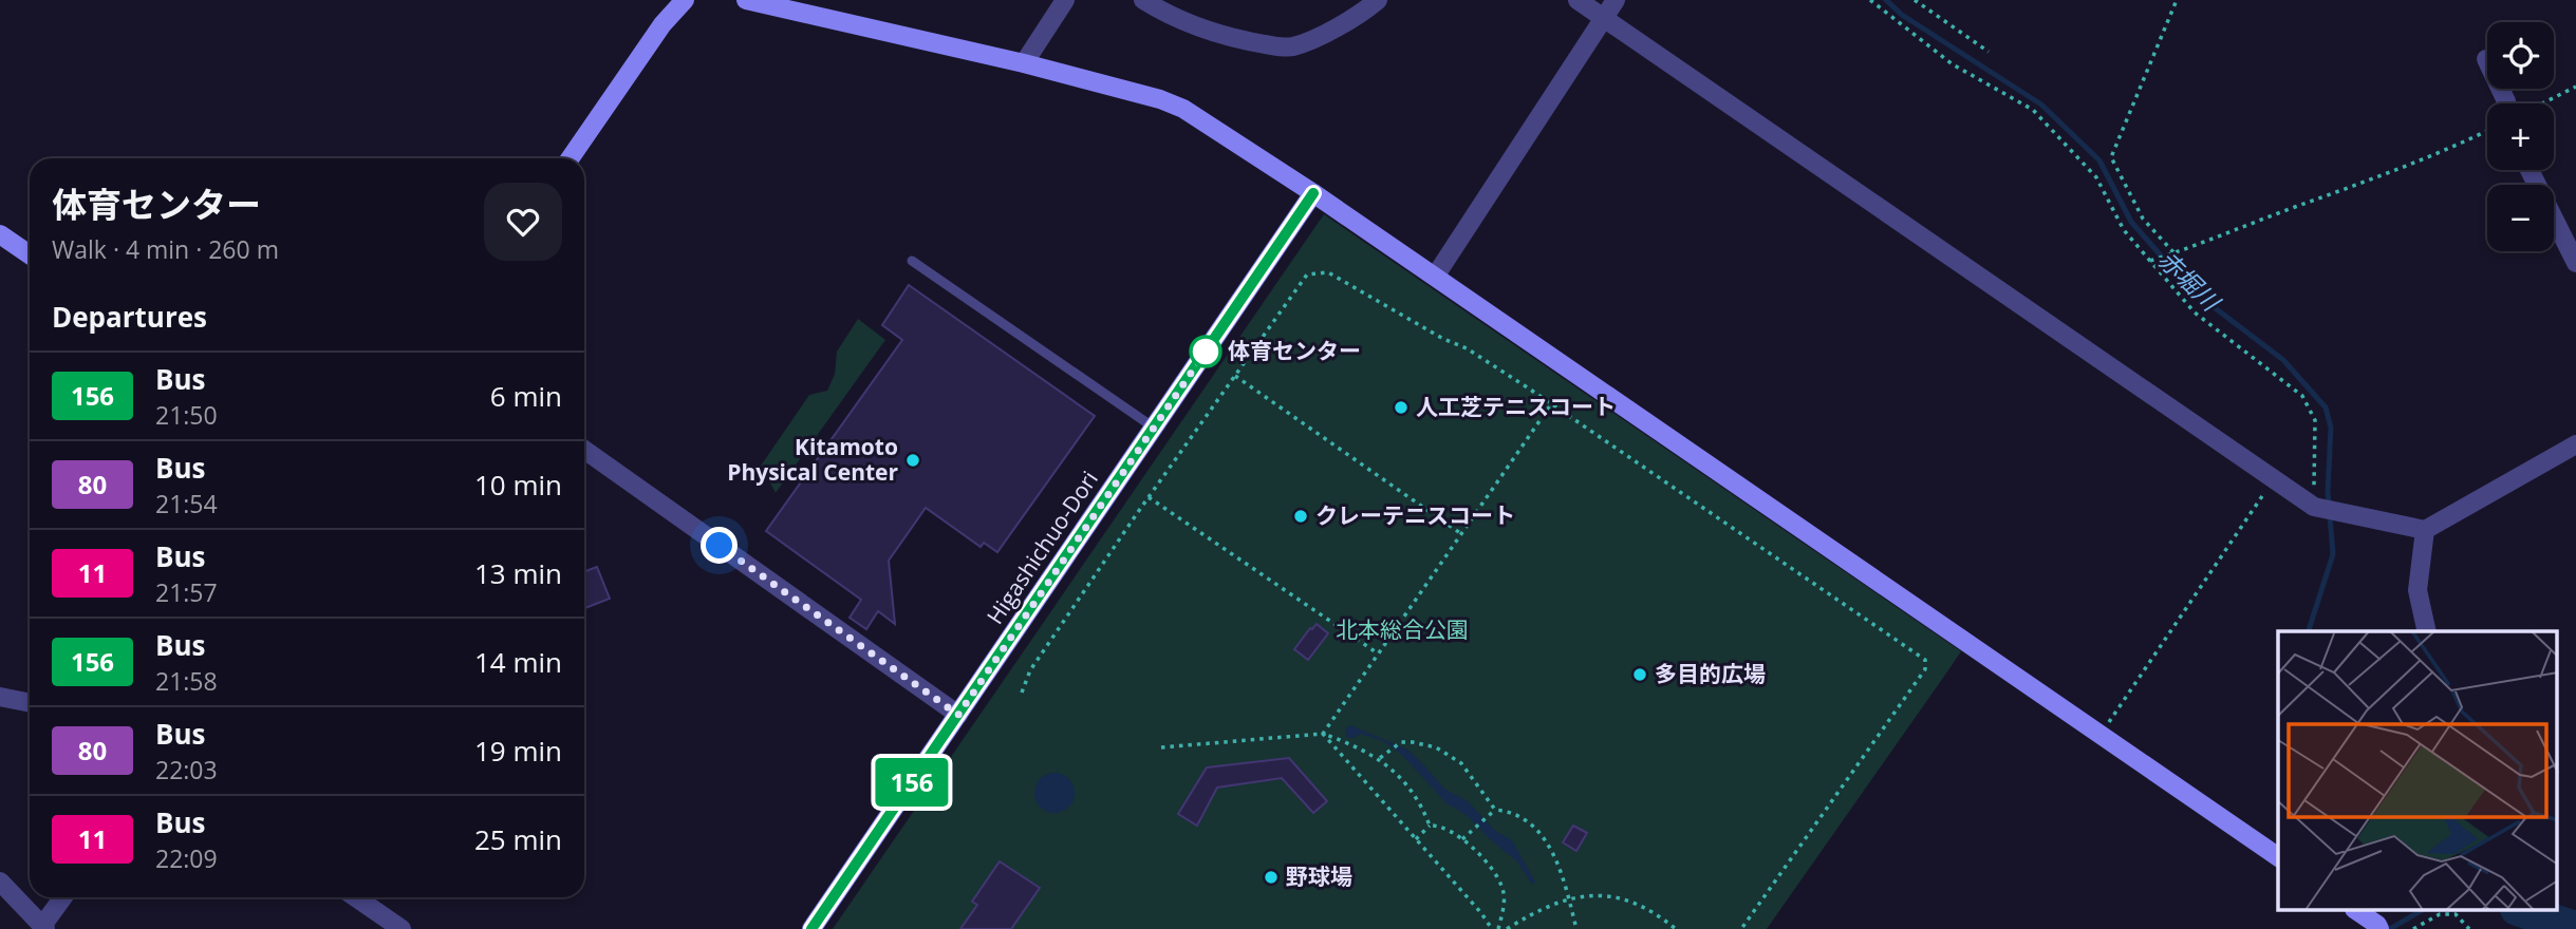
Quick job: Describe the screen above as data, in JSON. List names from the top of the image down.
{
  "streets": {
    "street": ["Higashichuo-Dori"]
  },
  "water": ["赤堀川"],
  "parks": ["北本総合公園"],
  "places": [
    "体育センター",
    "人工芝テニスコート",
    "Kitamoto Physical Center",
    "クレーテニスコート",
    "多目的広場",
    "野球場"
  ],
  "lines": ["bus line 156"],
  "page": {
    "on_map": "156",
    "map_buttons": ["+", "−"],
    "heading": [
      ["体育センター", "Walk · 4 min · 260 m"],
      "Departures"
    ],
    "list": [
      {
        "mark": "156",
        "name": "Bus",
        "note": "21:50",
        "value": "6 min"
      },
      {
        "mark": "80",
        "name": "Bus",
        "note": "21:54",
        "value": "10 min"
      },
      {
        "mark": "11",
        "name": "Bus",
        "note": "21:57",
        "value": "13 min"
      },
      {
        "mark": "156",
        "name": "Bus",
        "note": "21:58",
        "value": "14 min"
      },
      {
        "mark": "80",
        "name": "Bus",
        "note": "22:03",
        "value": "19 min"
      },
      {
        "mark": "11",
        "name": "Bus",
        "note": "22:09",
        "value": "25 min"
      }
    ]
  }
}
